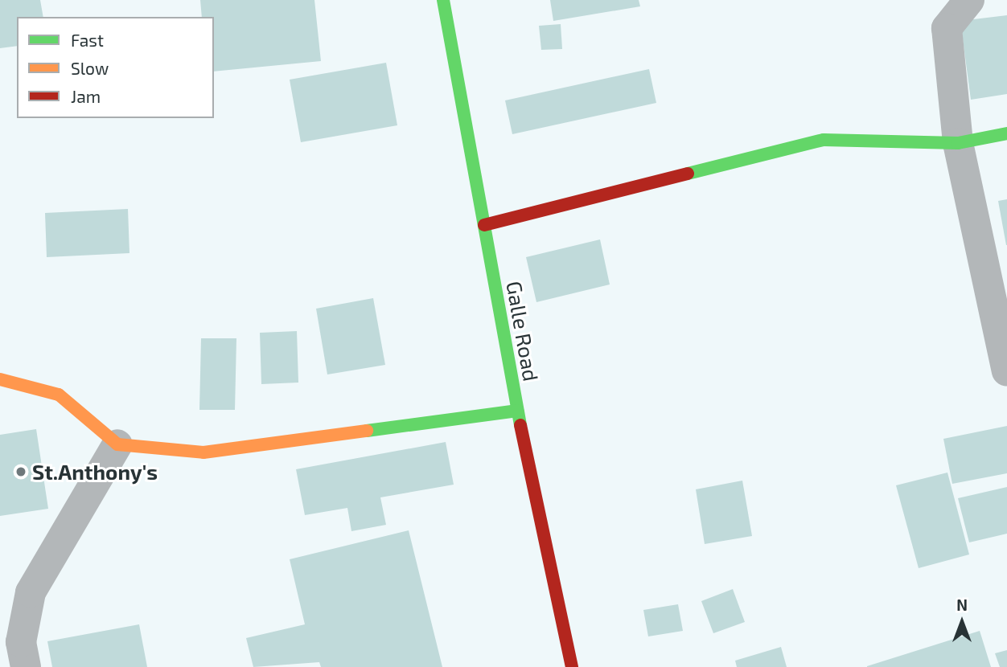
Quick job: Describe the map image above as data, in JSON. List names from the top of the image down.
{
  "streets": {
    "main road": ["Galle Road"]
  },
  "places": ["St.Anthony's"],
  "legend": ["Fast", "Slow", "Jam"],
  "north": "top"
}
